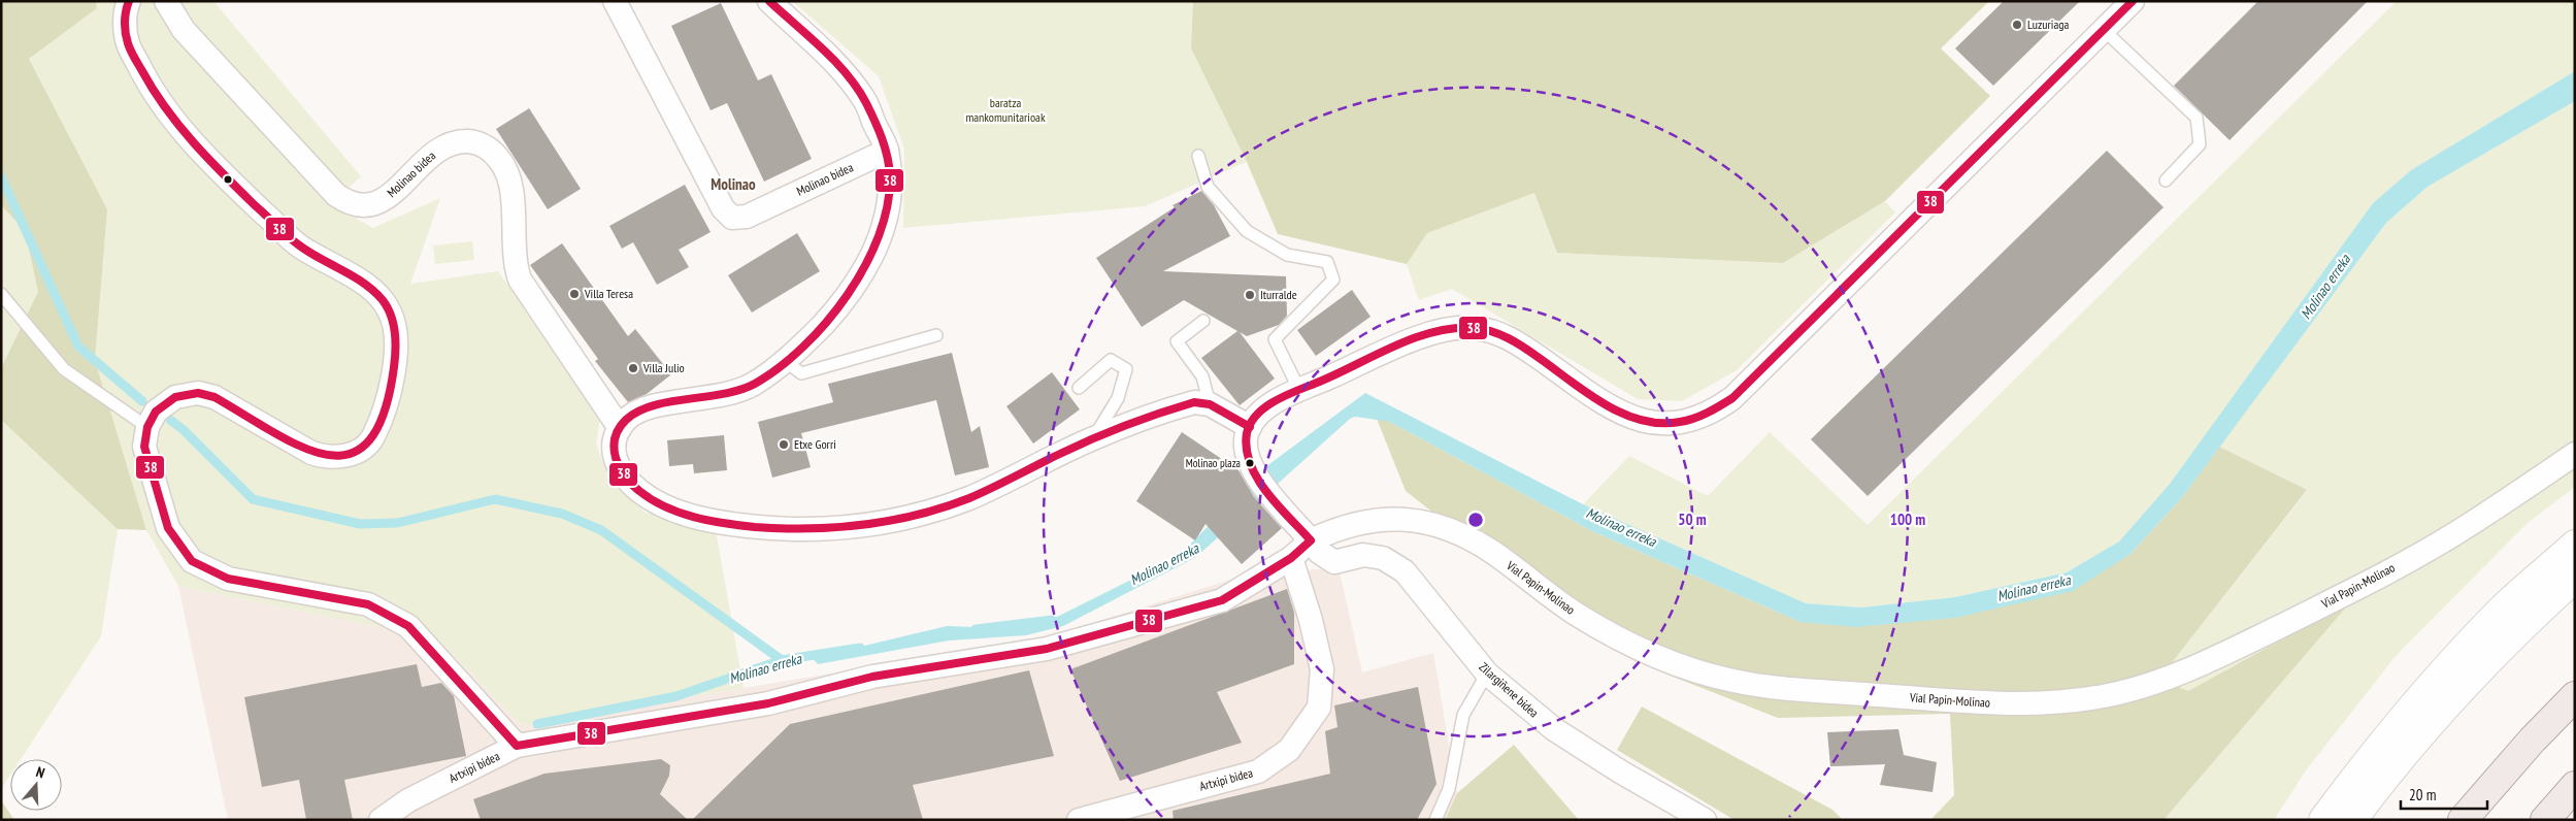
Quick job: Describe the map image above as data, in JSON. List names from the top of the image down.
{
  "streets": {
    "street": [
      "Molinao bidea",
      "Vial Papin-Molinao",
      "Zilargiñene bidea",
      "Artxipi bidea"
    ]
  },
  "crossings": [
    ["Vial Papin-Molinao", "Zilargiñene bidea"],
    ["Vial Papin-Molinao", "Artxipi bidea"],
    ["Zilargiñene bidea", "Artxipi bidea"]
  ],
  "districts": ["Molinao"],
  "water": ["Molinao erreka"],
  "parks": ["baratza mankomunitarioak"],
  "places": [
    "Luzuriaga",
    "Villa Teresa",
    "Iturralde",
    "Villa Julio",
    "Etxe Gorri",
    "Molinao plaza"
  ],
  "lines": ["transit line 38"],
  "scale_bar": "20 m",
  "north": "top",
  "rings": ["50 m", "100 m"]
}
